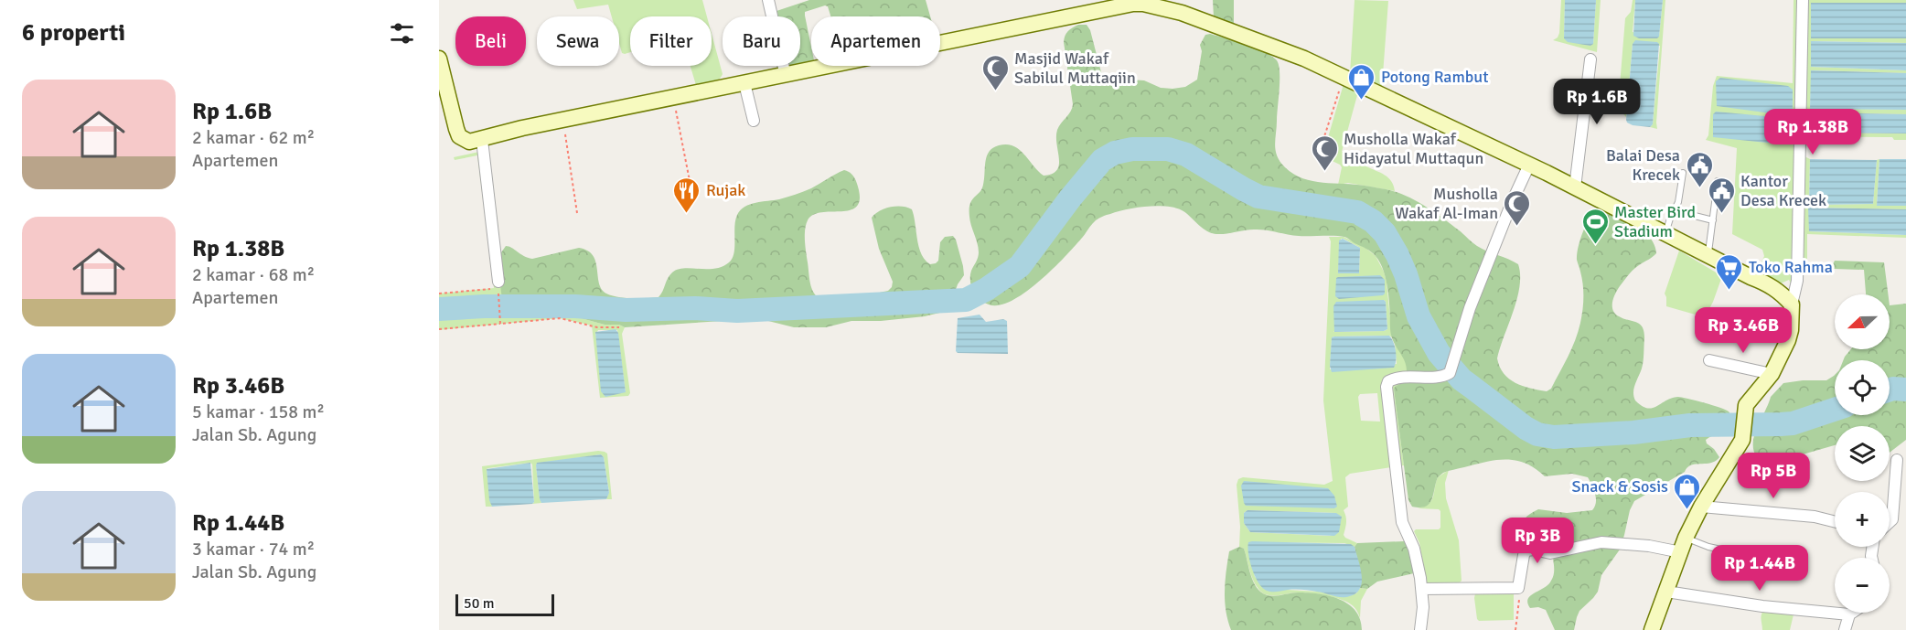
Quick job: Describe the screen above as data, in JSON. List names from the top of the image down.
{
  "places": {
    "mosque": ["Masjid Wakaf Sabilul Muttaqiin", "Musholla Wakaf Hidayatul Muttaqun", "Musholla Wakaf Al-Iman"],
    "shop": ["Potong Rambut", "Snack & Sosis"],
    "public building": ["Balai Desa Krecek", "Kantor Desa Krecek"],
    "restaurant": ["Rujak"],
    "sports": ["Master Bird Stadium"],
    "supermarket": ["Toko Rahma"]
  },
  "scale_bar": "50 m",
  "north": "left",
  "page": {
    "heading": "6 properti",
    "chip": [
      "Beli",
      "Sewa",
      "Filter",
      "Baru",
      "Apartemen"
    ],
    "list": [
      {
        "name": "Rp 1.6B",
        "note": "2 kamar · 62 m² · Apartemen"
      },
      {
        "name": "Rp 1.38B",
        "note": "2 kamar · 68 m² · Apartemen"
      },
      {
        "name": "Rp 3.46B",
        "note": "5 kamar · 158 m² · Jalan Sb. Agung"
      },
      {
        "name": "Rp 1.44B",
        "note": "3 kamar · 74 m² · Jalan Sb. Agung"
      }
    ],
    "price": [
      "Rp 1.6B",
      "Rp 1.38B",
      "Rp 3.46B",
      "Rp 5B",
      "Rp 3B",
      "Rp 1.44B"
    ],
    "map_buttons": ["+", "−"],
    "scale": "50 m"
  }
}
